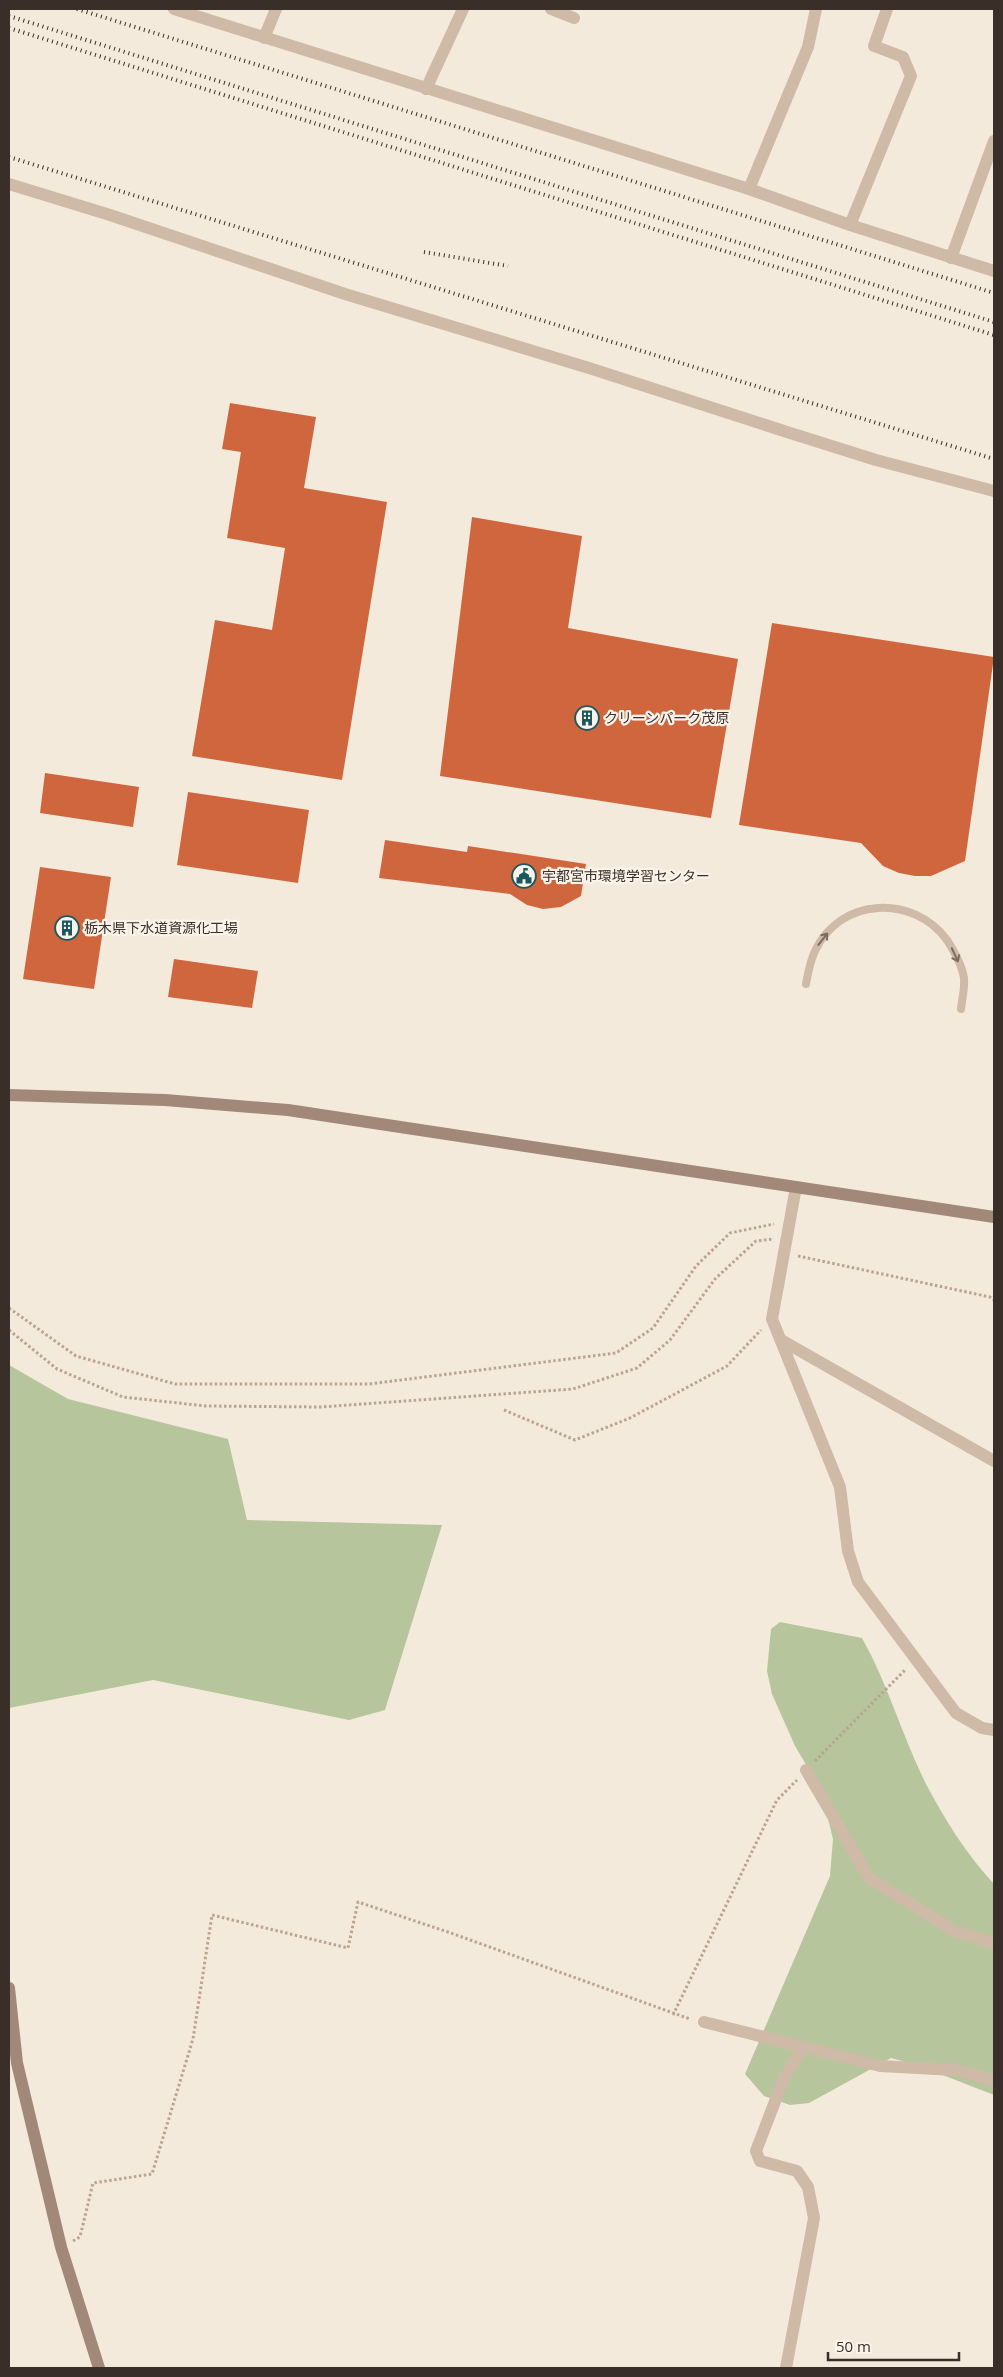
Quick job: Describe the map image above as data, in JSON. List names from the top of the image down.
{
  "places": {
    "building": ["クリーンパーク茂原", "栃木県下水道資源化工場"],
    "public building": ["宇都宮市環境学習センター"]
  },
  "scale_bar": "50 m"
}
